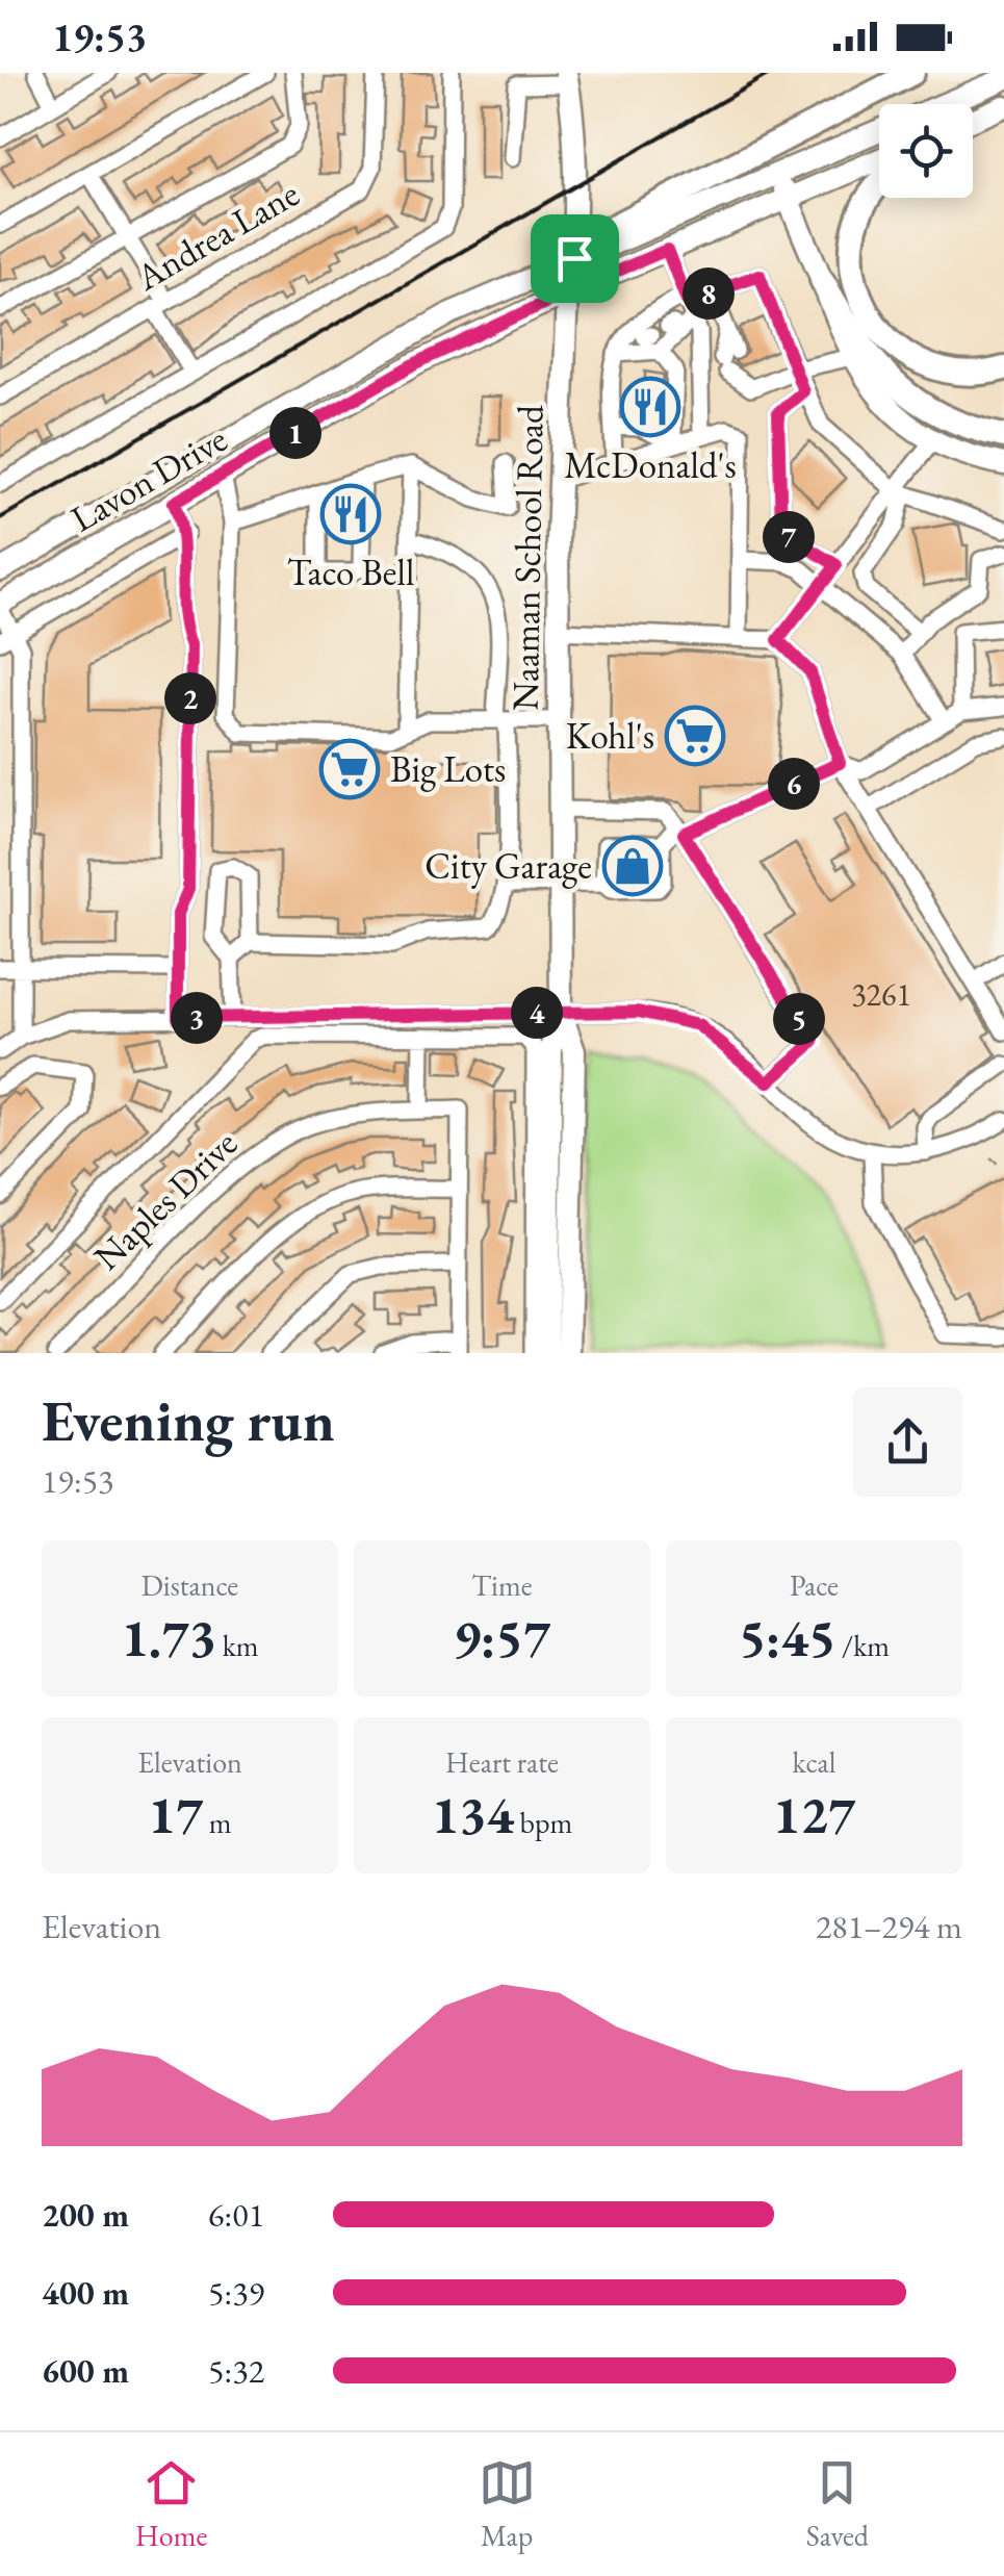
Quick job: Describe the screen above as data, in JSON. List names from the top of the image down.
{
  "streets": {
    "main road": ["Lavon Drive", "Naaman School Road"],
    "street": ["Andrea Lane", "Naples Drive"]
  },
  "crossings": [
    ["Lavon Drive", "Naaman School Road"]
  ],
  "places": {
    "restaurant": ["McDonald's", "Taco Bell"],
    "supermarket": ["Kohl's", "Big Lots"],
    "shop": ["City Garage"]
  },
  "house_numbers": ["3261"],
  "page": {
    "status": "19:53",
    "pins": [
      "8",
      "1",
      "7",
      "2",
      "6",
      "4",
      "3",
      "5"
    ],
    "heading": ["Evening run", "19:53"],
    "stats": [
      ["Distance", "1.73 km"],
      ["Time", "9:57"],
      ["Pace", "5:45 /km"],
      ["Elevation", "17 m"],
      ["Heart rate", "134 bpm"],
      ["kcal", "127"]
    ],
    "chart": ["Elevation", "281–294 m"],
    "list": [
      {
        "name": "200 m",
        "note": "6:01"
      },
      {
        "name": "400 m",
        "note": "5:39"
      },
      {
        "name": "600 m",
        "note": "5:32"
      }
    ],
    "tabs": ["Home", "Map", "Saved"]
  }
}
